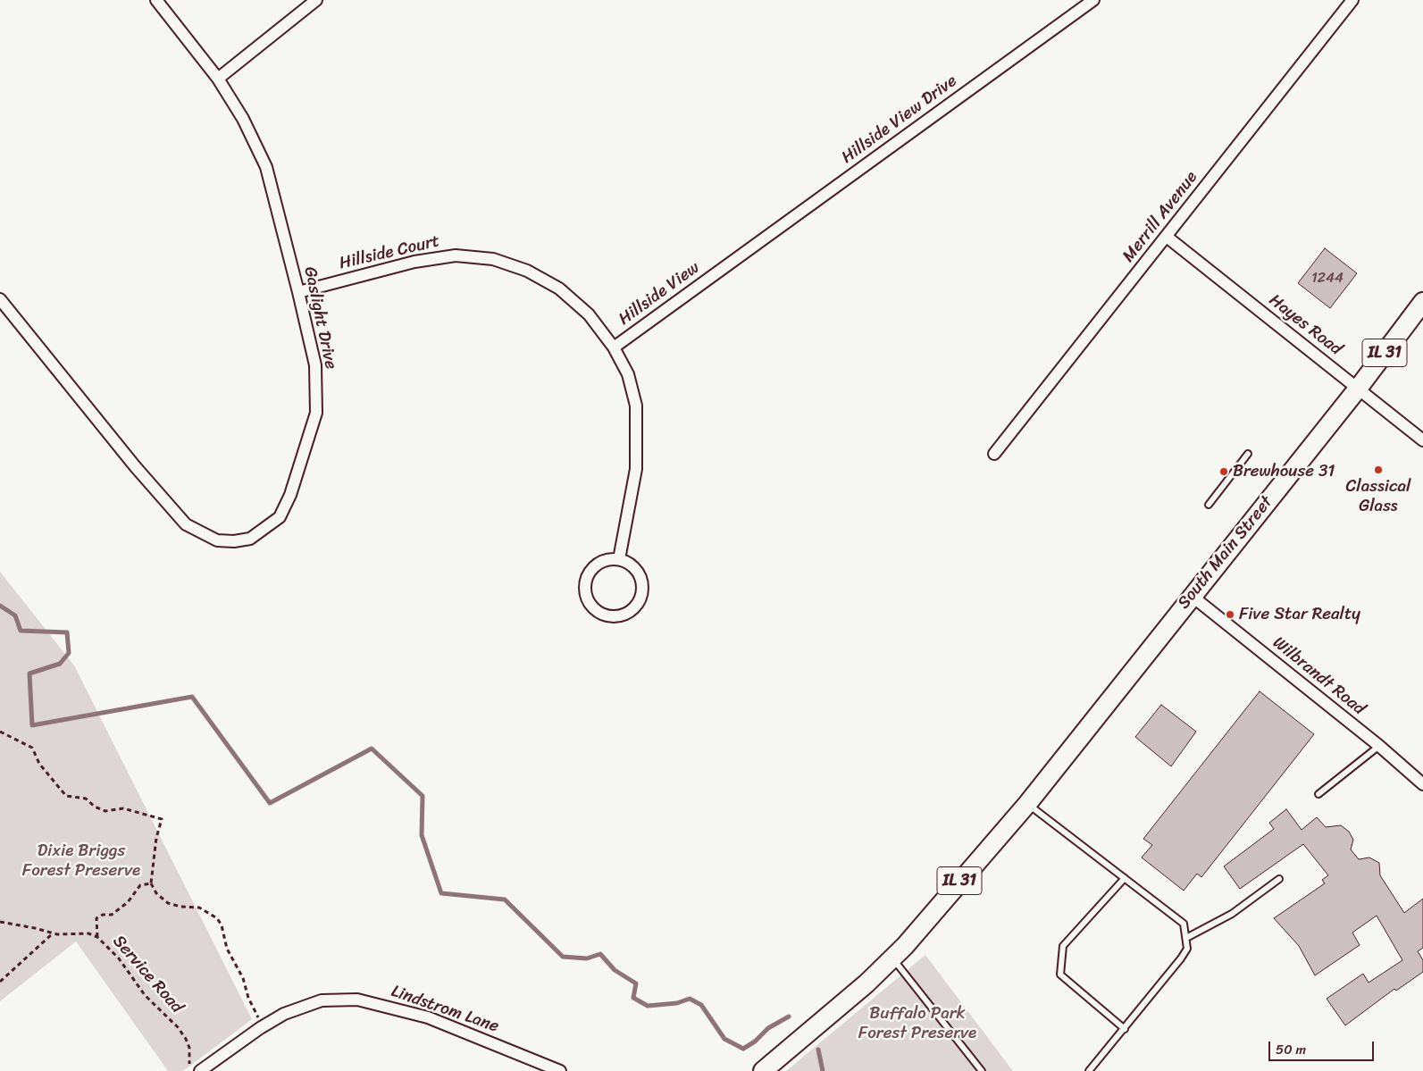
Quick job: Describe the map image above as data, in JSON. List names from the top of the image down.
{
  "streets": {
    "main road": ["IL 31", "South Main Street"],
    "street": [
      "Hillside View Drive",
      "Merrill Avenue",
      "Hillside Court",
      "Hillside View",
      "Gaslight Drive",
      "Hayes Road",
      "Wilbrandt Road",
      "Lindstrom Lane"
    ],
    "path": ["Service Road"]
  },
  "crossings": [
    ["Hillside View Drive", "Hillside View"],
    ["Merrill Avenue", "Hayes Road"],
    ["Hillside Court", "Hillside View"],
    ["Hillside Court", "Gaslight Drive"],
    ["Hayes Road", "South Main Street"],
    ["IL 31", "South Main Street"],
    ["South Main Street", "Wilbrandt Road"]
  ],
  "parks": ["Dixie Briggs Forest Preserve", "Buffalo Park Forest Preserve"],
  "places": ["Classical Glass", "Brewhouse 31", "Five Star Realty"],
  "house_numbers": ["1244"],
  "scale_bar": "50 m"
}
